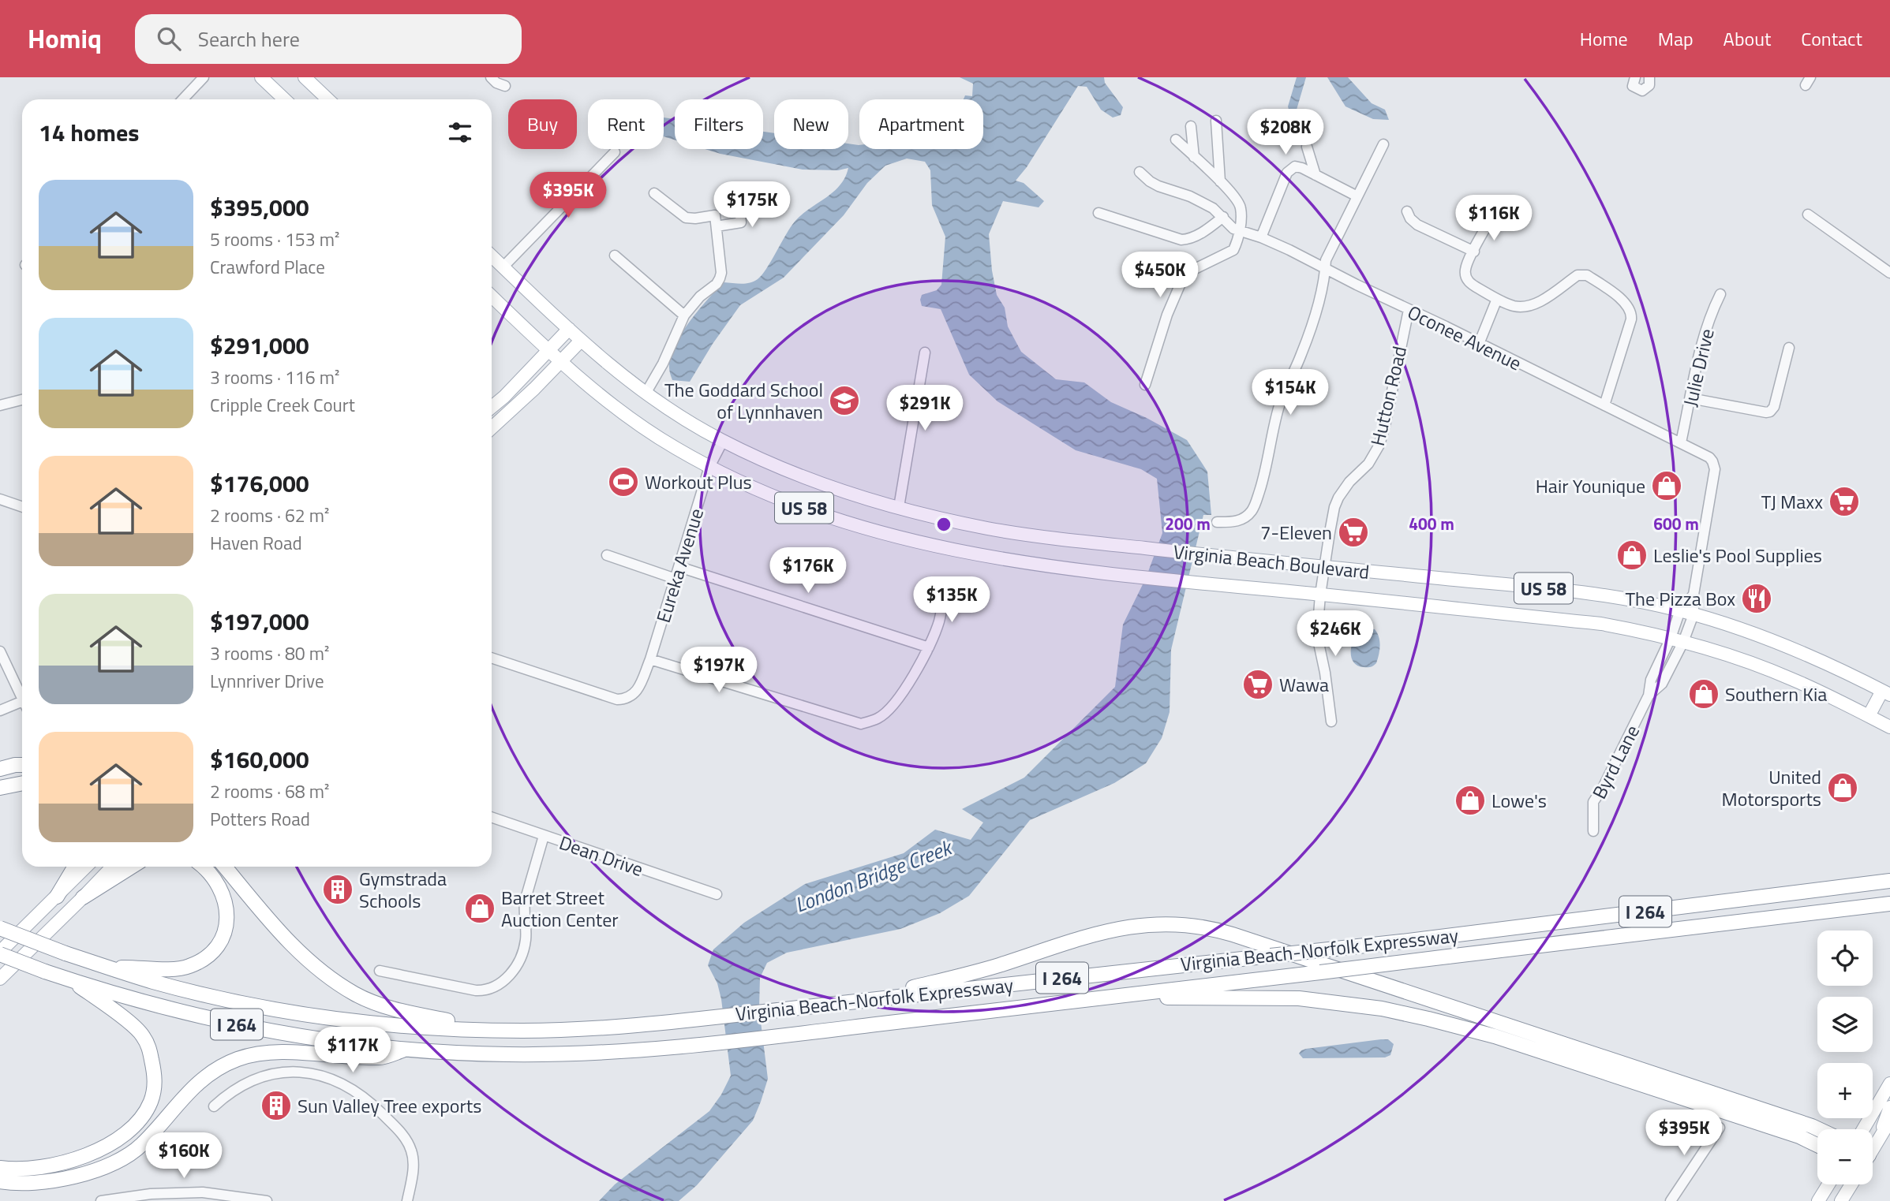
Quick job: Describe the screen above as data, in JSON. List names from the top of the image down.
{
  "streets": {
    "highway": ["I 264", "Virginia Beach-Norfolk Expressway"],
    "main road": ["US 58", "Virginia Beach Boulevard"],
    "street": [
      "Oconee Avenue",
      "Julie Drive",
      "Hutton Road",
      "Eureka Avenue",
      "Byrd Lane",
      "Dean Drive"
    ]
  },
  "crossings": [
    ["Oconee Avenue", "Julie Drive"],
    ["Oconee Avenue", "Hutton Road"],
    ["Oconee Avenue", "Byrd Lane"],
    ["Hutton Road", "Virginia Beach Boulevard"],
    ["Virginia Beach Boulevard", "Eureka Avenue"],
    ["Virginia Beach Boulevard", "Byrd Lane"]
  ],
  "water": ["London Bridge Creek"],
  "places": {
    "school or university": ["The Goddard School of Lynnhaven"],
    "sports": ["Workout Plus"],
    "shop": [
      "Hair Younique",
      "Leslie's Pool Supplies",
      "Southern Kia",
      "United Motorsports",
      "Lowe's",
      "Barret Street Auction Center"
    ],
    "supermarket": ["TJ Maxx", "7-Eleven", "Wawa"],
    "restaurant": ["The Pizza Box"],
    "building": ["Gymstrada Schools", "Sun Valley Tree exports"]
  },
  "page": {
    "header": "Homiq",
    "search": "Search here",
    "nav": [
      "Home",
      "Map",
      "About",
      "Contact"
    ],
    "chip": [
      "Buy",
      "Rent",
      "Filters",
      "New",
      "Apartment"
    ],
    "heading": "14 homes",
    "price": [
      "$208K",
      "$395K",
      "$175K",
      "$116K",
      "$450K",
      "$154K",
      "$291K",
      "$176K",
      "$135K",
      "$246K",
      "$197K",
      "$117K",
      "$395K",
      "$160K"
    ],
    "list": [
      {
        "name": "$395,000",
        "note": "5 rooms · 153 m² · Crawford Place"
      },
      {
        "name": "$291,000",
        "note": "3 rooms · 116 m² · Cripple Creek Court"
      },
      {
        "name": "$176,000",
        "note": "2 rooms · 62 m² · Haven Road"
      },
      {
        "name": "$197,000",
        "note": "3 rooms · 80 m² · Lynnriver Drive"
      },
      {
        "name": "$160,000",
        "note": "2 rooms · 68 m² · Potters Road"
      }
    ],
    "map_buttons": ["+", "−"]
  },
  "rings": ["200 m", "400 m", "600 m"]
}
